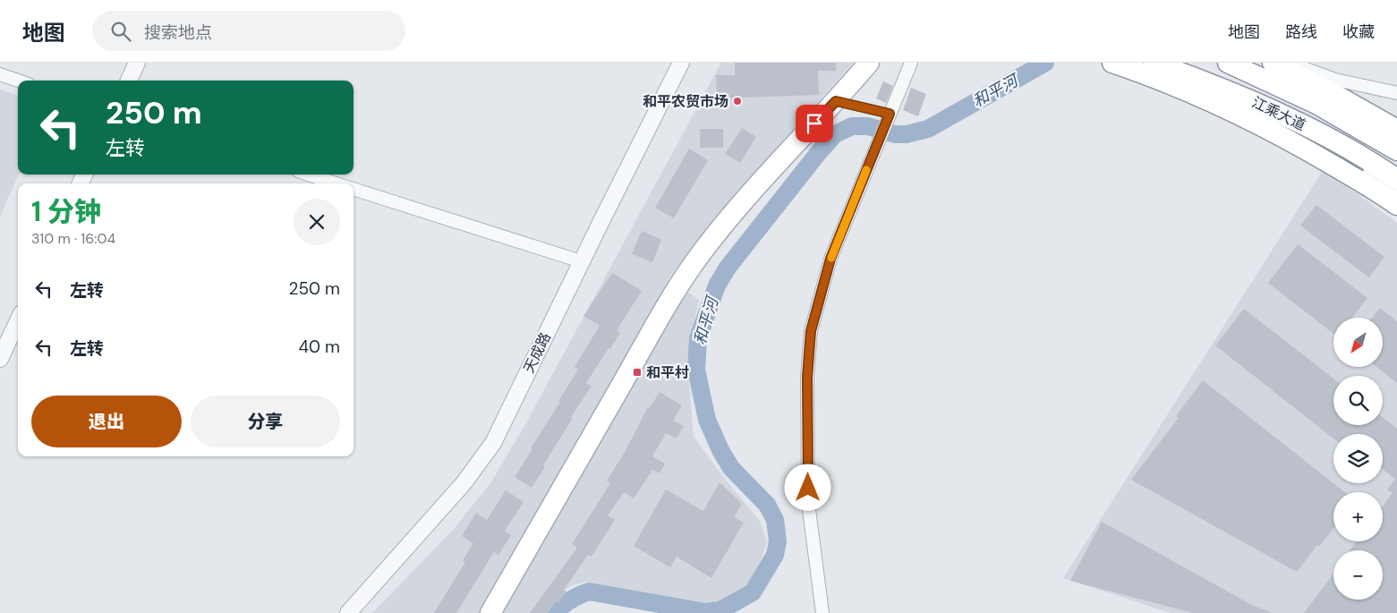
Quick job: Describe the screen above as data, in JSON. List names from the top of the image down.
{
  "streets": {
    "main road": ["江乘大道"],
    "street": ["天成路"]
  },
  "water": ["和平河"],
  "places": {
    "other": ["和平农贸市场"],
    "transit": ["和平村"]
  },
  "north": "bottom left",
  "page": {
    "header": "地图",
    "search": "搜索地点",
    "nav": ["地图", "路线", "收藏"],
    "turn": ["250 m", "左转"],
    "heading": ["1 分钟", "310 m · 16:04"],
    "list": [
      {
        "name": "左转",
        "value": "250 m"
      },
      {
        "name": "左转",
        "value": "40 m"
      }
    ],
    "map_buttons": ["+", "−"],
    "buttons": ["退出", "分享"]
  }
}
